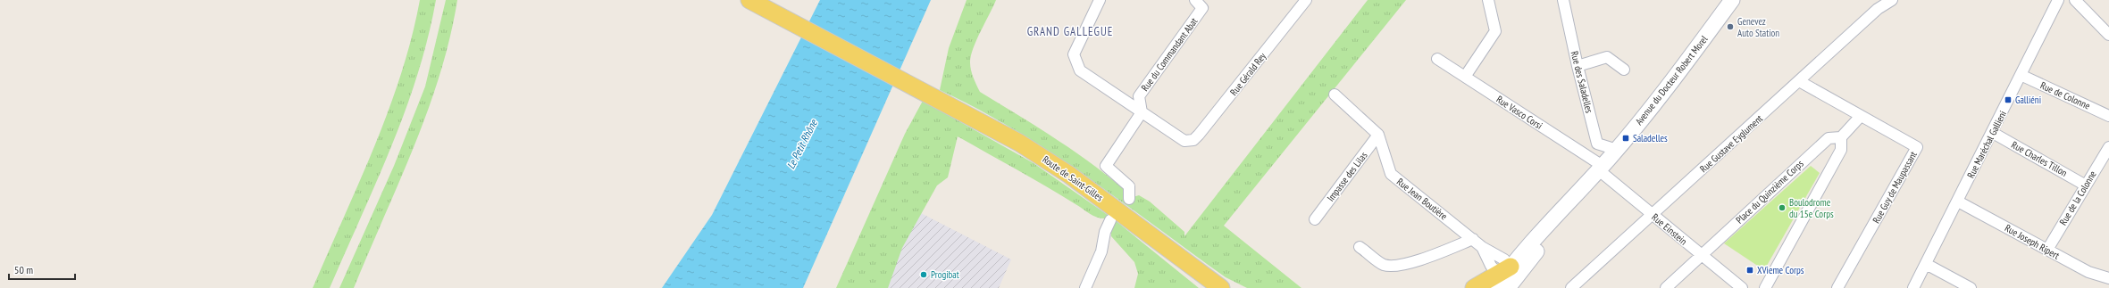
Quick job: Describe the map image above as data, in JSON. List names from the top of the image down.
{
  "streets": {
    "main road": ["Route de Saint-Gilles"],
    "street": [
      "Rue du Commandant Abat",
      "Rue Gérald Rey",
      "Avenue du Docteur Robert Morel",
      "Rue des Saladelles",
      "Rue de Colonne",
      "Rue Vasco Corsi",
      "Rue Gustave Eyglument",
      "Rue Maréchal Gallieni",
      "Rue Charles Tillon",
      "Impasse des Lilas",
      "Rue Guy de Maupassant",
      "Place du Quinzième Corps",
      "Rue de la Colonne",
      "Rue Jean Boutière",
      "Rue Einstein",
      "Rue Joseph Ripert"
    ]
  },
  "crossings": [
    ["Rue du Commandant Abat", "Rue Gérald Rey"],
    ["Avenue du Docteur Robert Morel", "Rue Vasco Corsi"],
    ["Avenue du Docteur Robert Morel", "Rue Jean Boutière"],
    ["Avenue du Docteur Robert Morel", "Rue Einstein"],
    ["Rue de Colonne", "Rue Maréchal Gallieni"],
    ["Rue Vasco Corsi", "Rue Einstein"],
    ["Rue Gustave Eyglument", "Rue Guy de Maupassant"],
    ["Rue Gustave Eyglument", "Rue Einstein"],
    ["Rue Maréchal Gallieni", "Rue Charles Tillon"],
    ["Rue Maréchal Gallieni", "Rue Joseph Ripert"],
    ["Rue Charles Tillon", "Rue de la Colonne"],
    ["Impasse des Lilas", "Rue Jean Boutière"],
    ["Place du Quinzième Corps", "Rue Einstein"],
    ["Rue de la Colonne", "Rue Joseph Ripert"]
  ],
  "districts": ["GRAND GALLEGUE"],
  "water": ["Le Petit Rhône"],
  "places": {
    "other": ["Genevez Auto Station", "Boulodrome du 15e Corps", "Progibat"],
    "transit": ["Galliéni", "Saladelles", "XVieme Corps"]
  },
  "scale_bar": "50 m"
}
